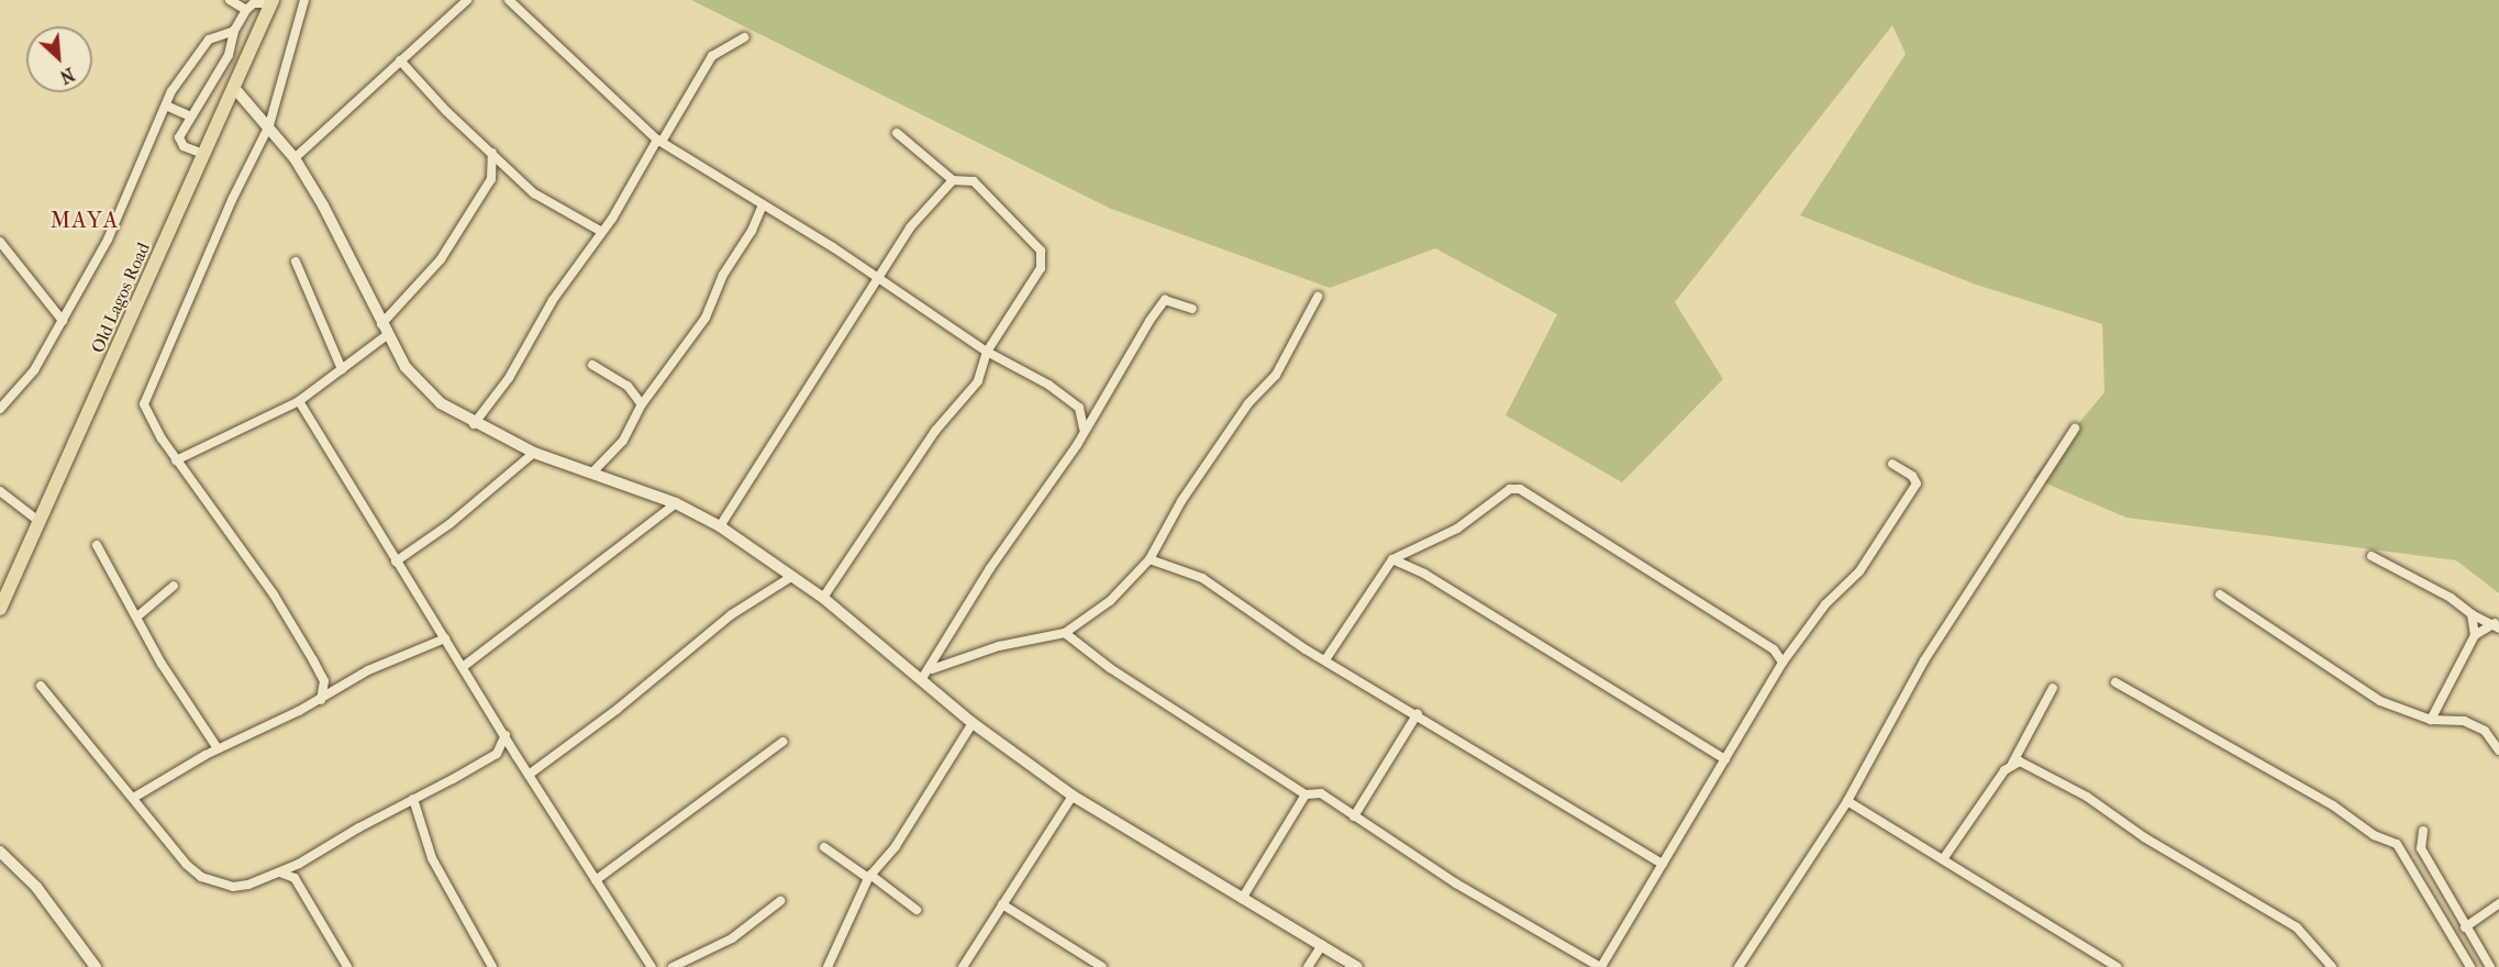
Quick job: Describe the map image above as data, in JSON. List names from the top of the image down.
{
  "streets": {
    "main road": ["Old Lagos Road"]
  },
  "districts": ["MAYA"],
  "north": "bottom right"
}
